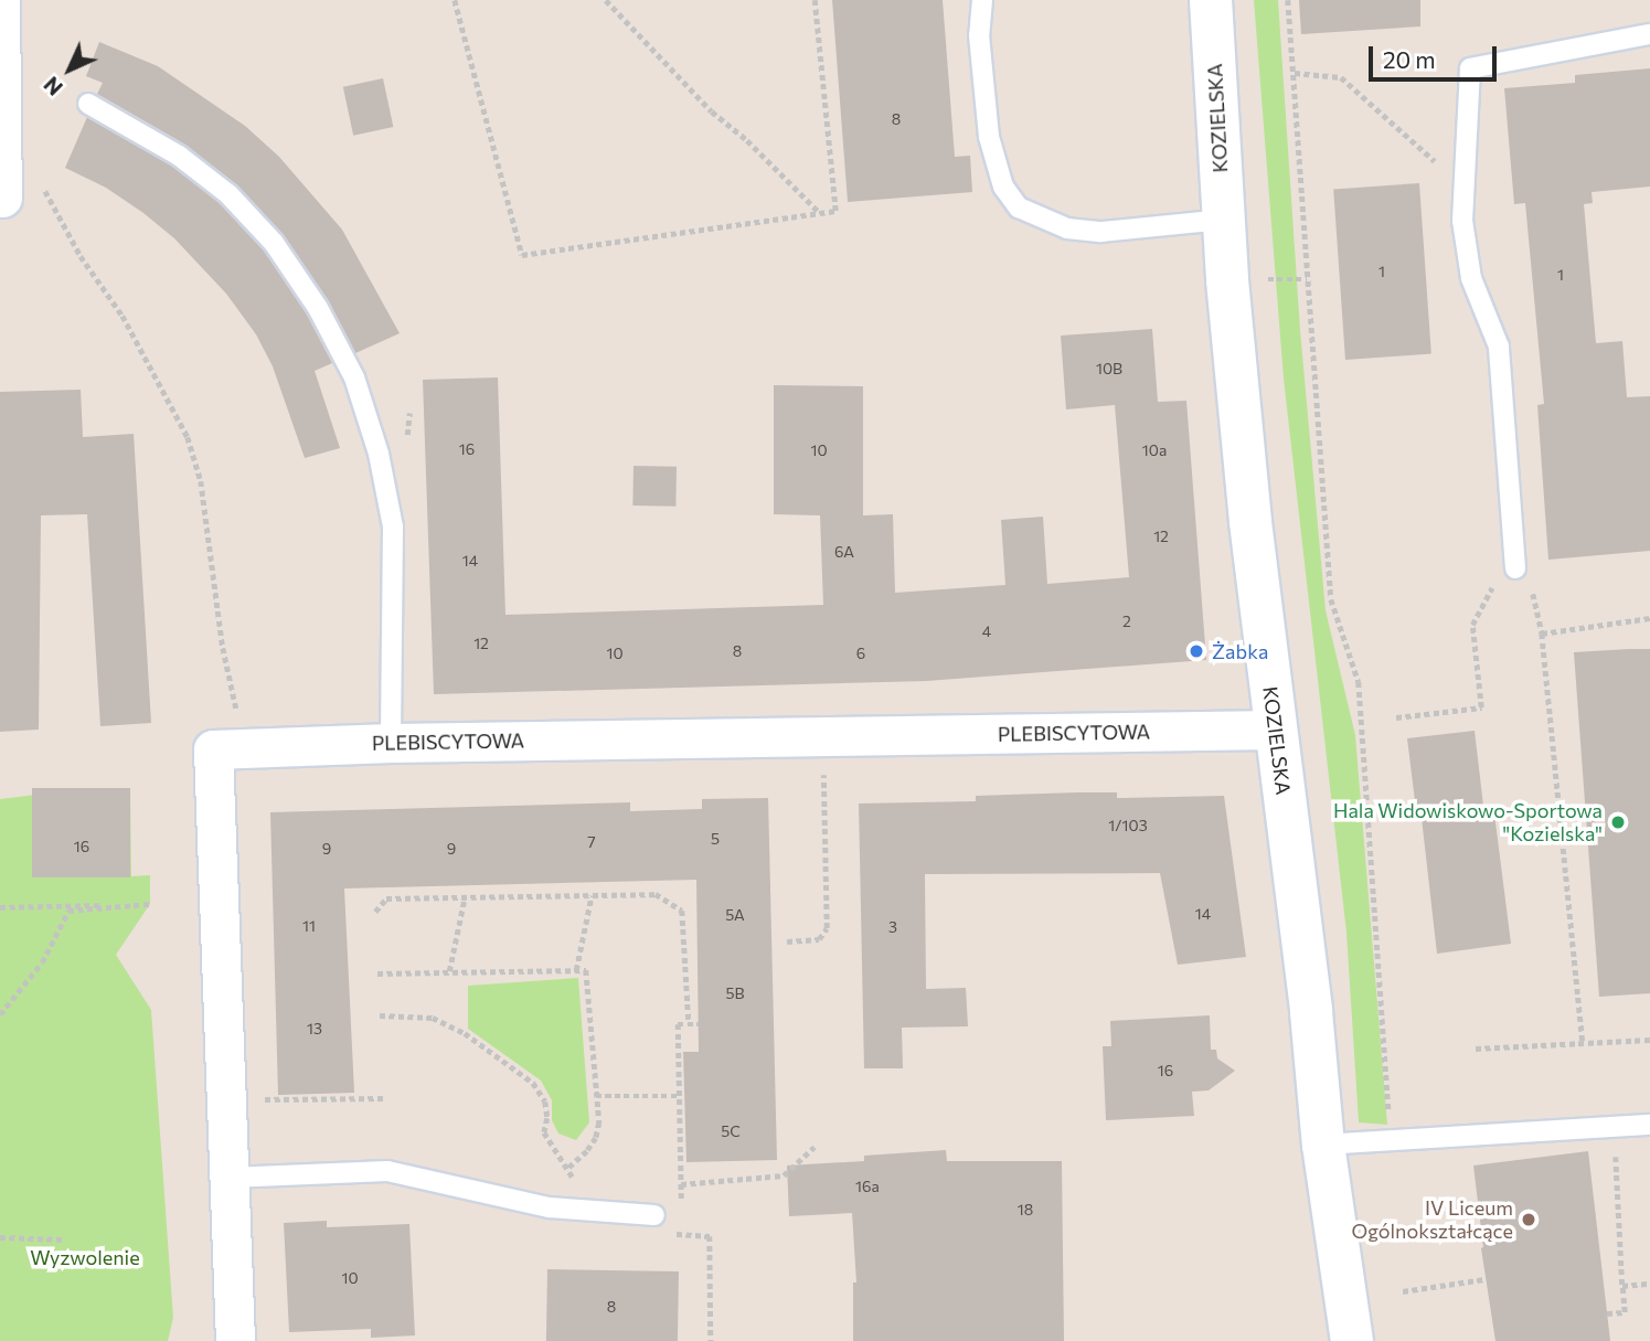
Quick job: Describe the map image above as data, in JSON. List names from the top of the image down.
{
  "streets": {
    "street": ["KOZIELSKA", "PLEBISCYTOWA"]
  },
  "crossings": [
    ["KOZIELSKA", "PLEBISCYTOWA"]
  ],
  "parks": ["Wyzwolenie"],
  "places": ["Żabka", "Hala Widowiskowo-Sportowa \"Kozielska\"", "IV Liceum Ogólnokształcące"],
  "house_numbers": [
    "8",
    "1",
    "1",
    "10B",
    "16",
    "10",
    "10a",
    "12",
    "6A",
    "14",
    "2",
    "4",
    "12",
    "8",
    "10",
    "6",
    "1/103",
    "5",
    "7",
    "16",
    "9",
    "9",
    "14",
    "5A",
    "11",
    "3",
    "5B",
    "13",
    "16",
    "5C",
    "16a",
    "18",
    "10",
    "8"
  ],
  "scale_bar": "20 m",
  "north": "bottom left"
}
